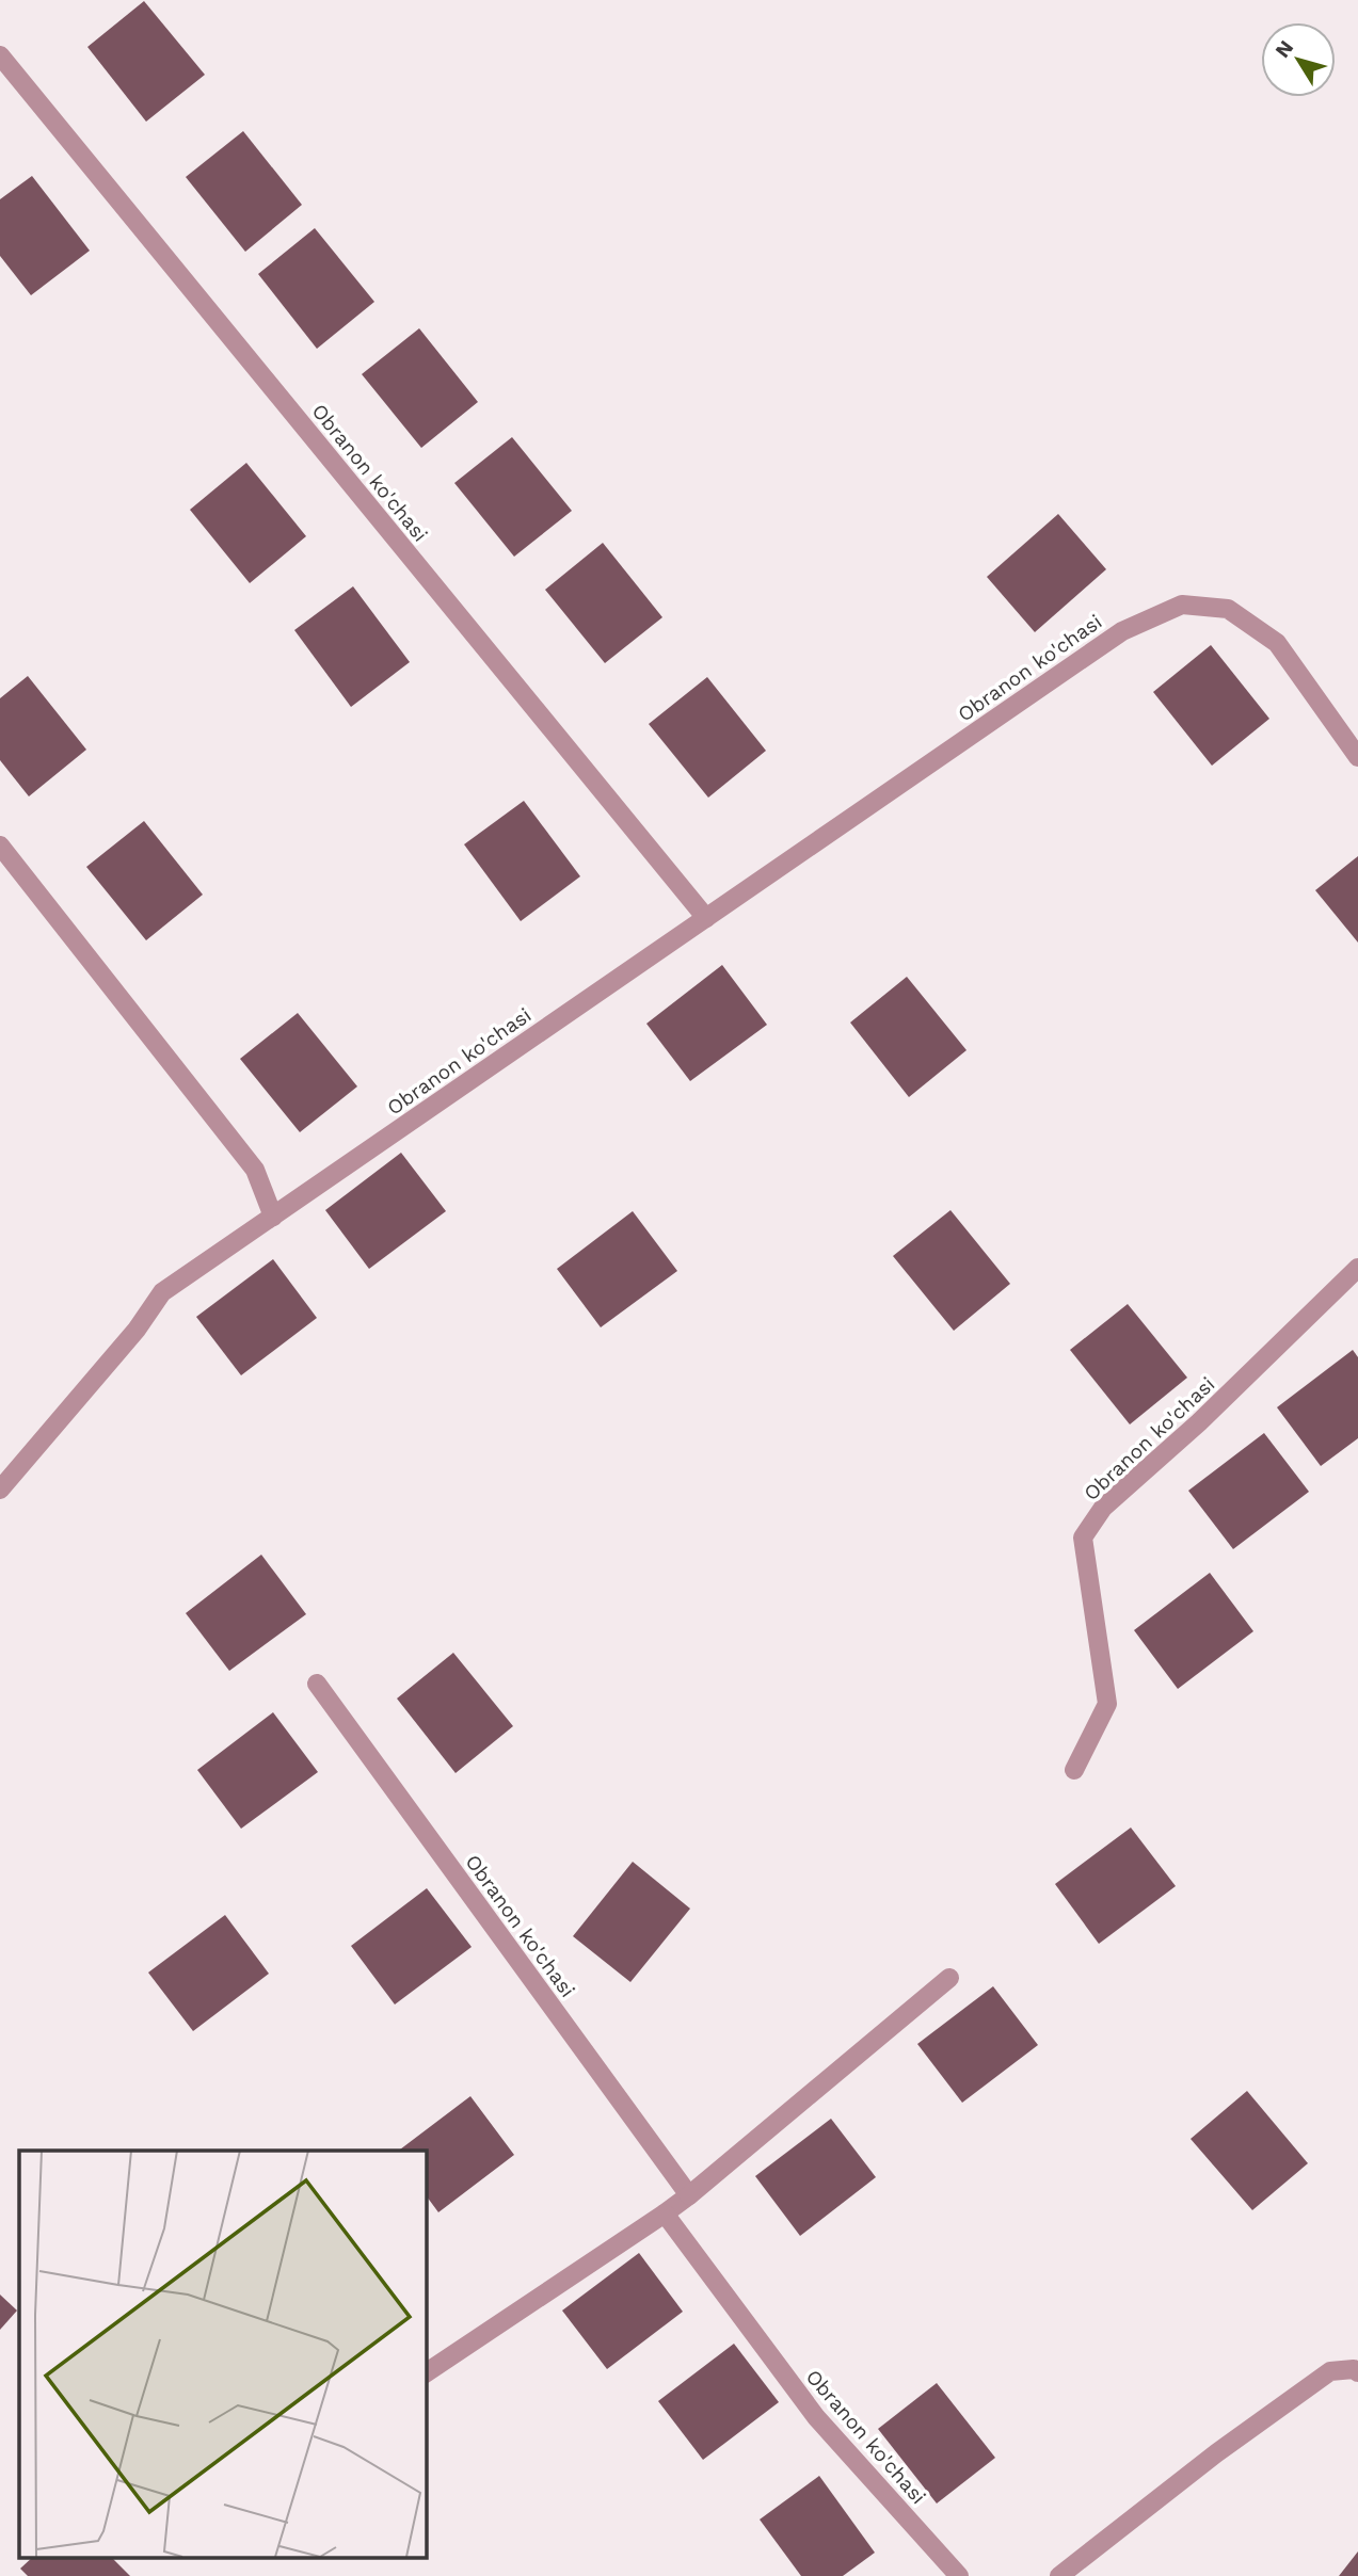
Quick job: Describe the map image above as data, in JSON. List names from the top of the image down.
{
  "streets": {
    "street": ["Obranon ko'chasi"]
  },
  "north": "top left"
}
